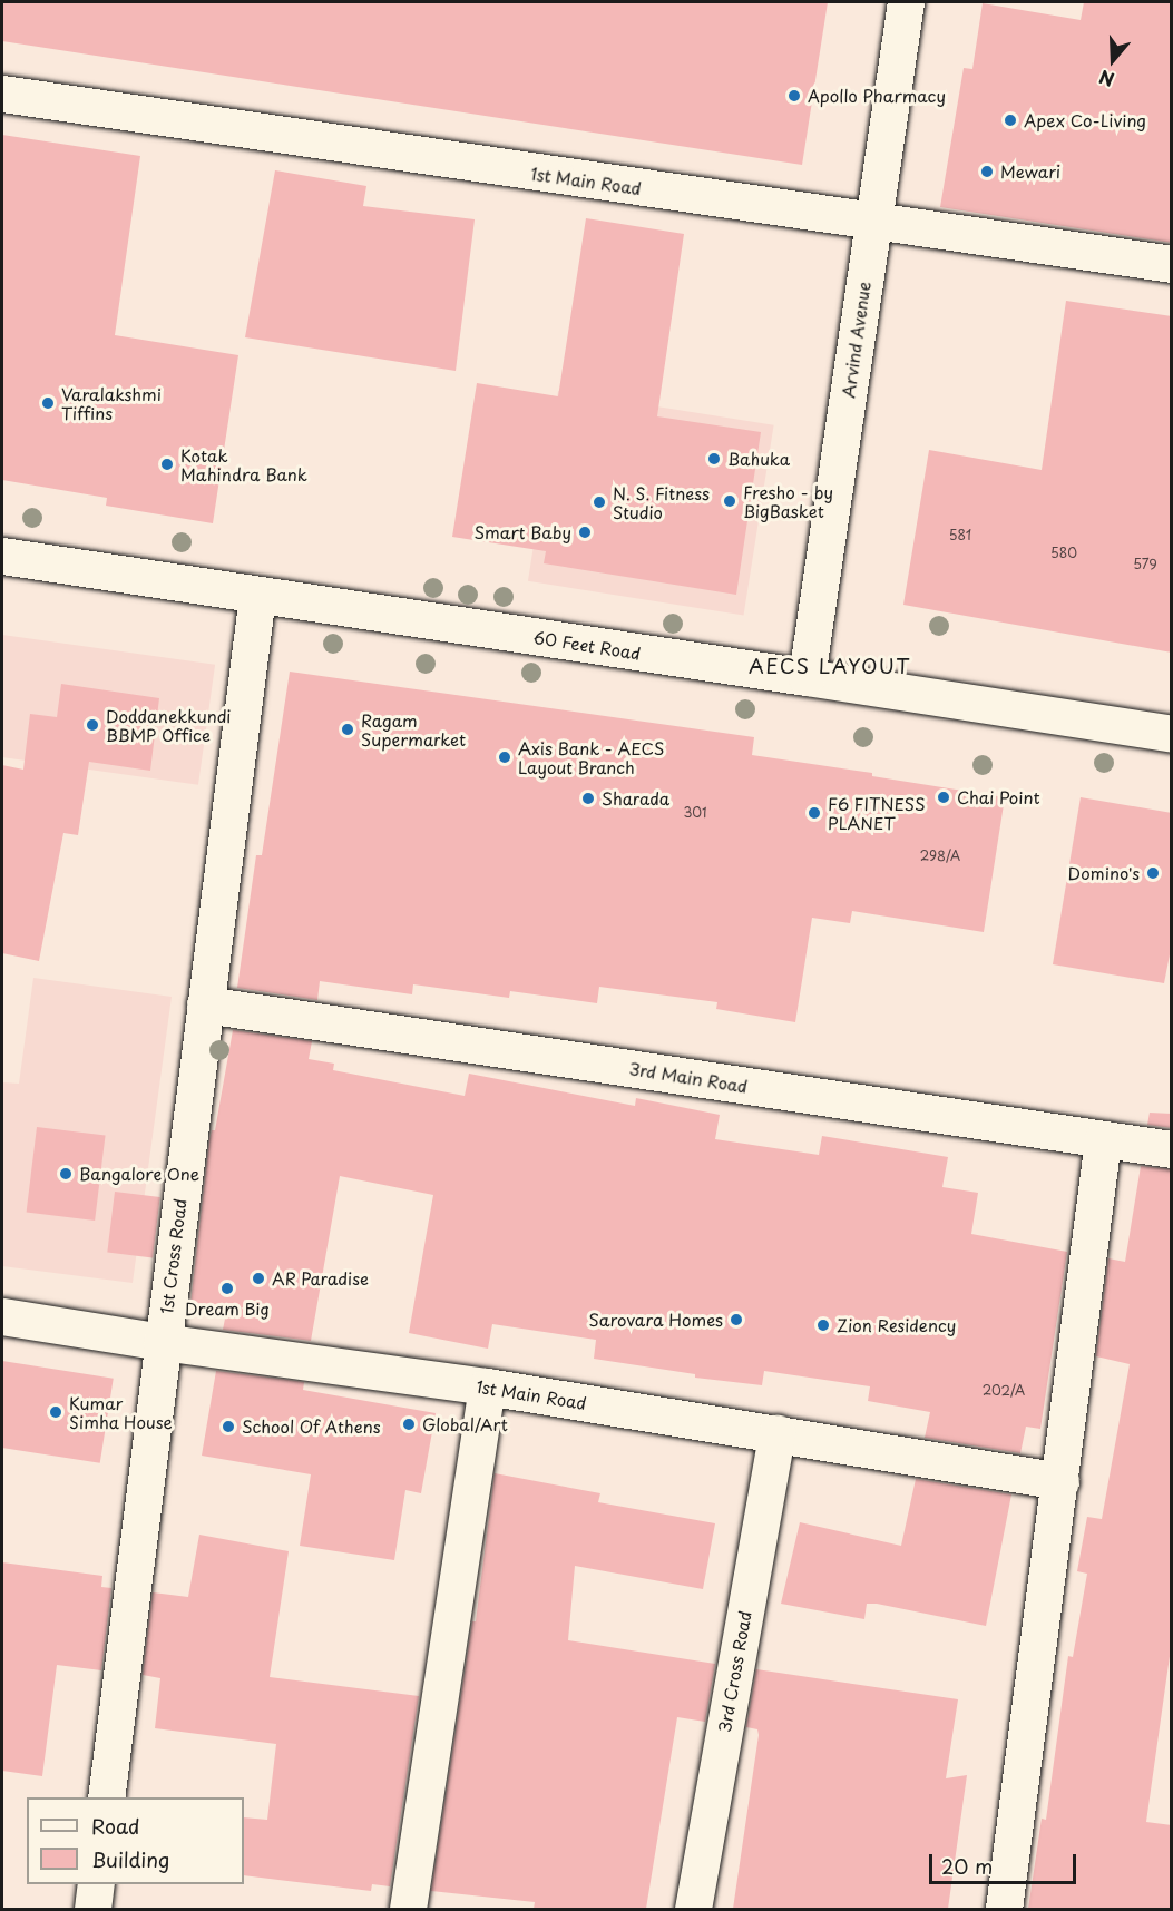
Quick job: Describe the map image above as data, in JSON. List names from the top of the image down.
{
  "streets": {
    "street": [
      "1st Main Road",
      "Arvind Avenue",
      "60 Feet Road",
      "3rd Main Road",
      "1st Cross Road",
      "3rd Cross Road"
    ]
  },
  "crossings": [
    ["1st Main Road", "Arvind Avenue"],
    ["1st Main Road", "1st Cross Road"],
    ["1st Main Road", "3rd Cross Road"],
    ["Arvind Avenue", "60 Feet Road"],
    ["60 Feet Road", "1st Cross Road"],
    ["3rd Main Road", "1st Cross Road"]
  ],
  "districts": ["AECS LAYOUT"],
  "places": [
    "Apollo Pharmacy",
    "Apex Co-Living",
    "Mewari",
    "Varalakshmi Tiffins",
    "Bahuka",
    "Kotak Mahindra Bank",
    "Fresho - by BigBasket",
    "N. S. Fitness Studio",
    "Smart Baby",
    "Doddanekkundi BBMP Office",
    "Ragam Supermarket",
    "Axis Bank - AECS Layout Branch",
    "Chai Point",
    "Sharada",
    "F6 FITNESS PLANET",
    "Domino's",
    "Bangalore One",
    "AR Paradise",
    "Dream Big",
    "Sarovara Homes",
    "Zion Residency",
    "Kumar Simha House",
    "Global/Art",
    "School Of Athens"
  ],
  "house_numbers": [
    "581",
    "580",
    "579",
    "301",
    "298/A",
    "202/A"
  ],
  "legend": ["Road", "Building"],
  "scale_bar": "20 m",
  "north": "bottom"
}
